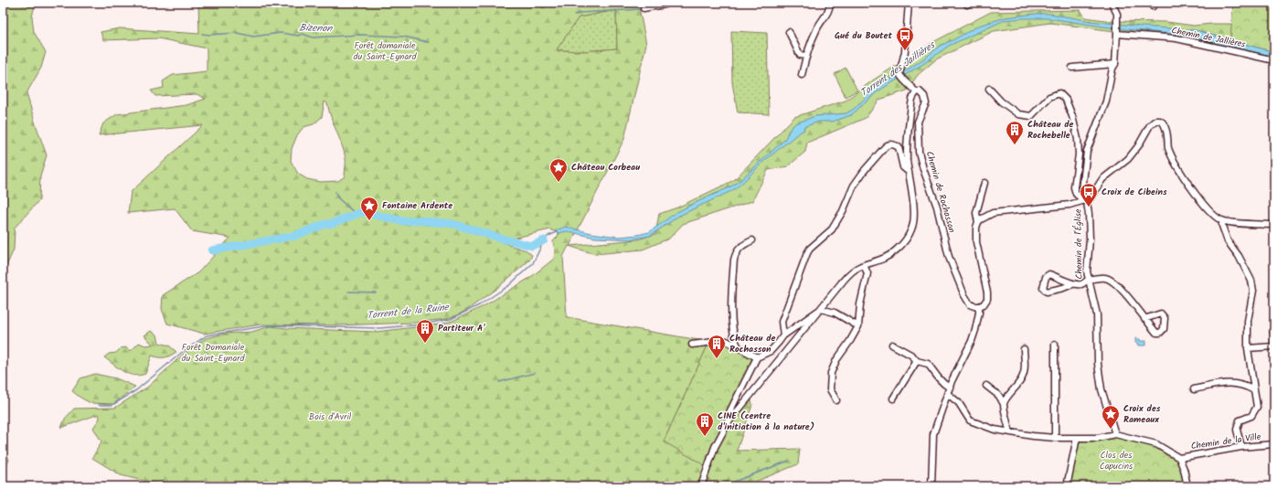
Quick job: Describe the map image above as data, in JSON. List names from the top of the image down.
{
  "streets": {
    "street": [
      "Chemin de Jallières",
      "Chemin de Rochasson",
      "Chemin de l'Église",
      "Chemin de la Ville"
    ]
  },
  "crossings": [
    ["Chemin de Jallières", "Chemin de l'Église"]
  ],
  "water": ["Bizenon", "Torrent des Jaillières", "Torrent de la Ruine"],
  "parks": [
    "Forêt domaniale du Saint-Eynard",
    "Forêt Domaniale du Saint-Eynard",
    "Bois d'Avril",
    "Clos des Capucins"
  ],
  "places": {
    "bus stop": ["Gué du Boutet", "Croix de Cibeins"],
    "building": [
      "Château de Rochebelle",
      "Partiteur A'",
      "Château de Rochasson",
      "CINE (centre d'initiation à la nature)"
    ],
    "place": ["Château Corbeau", "Fontaine Ardente", "Croix des Rameaux"]
  }
}
